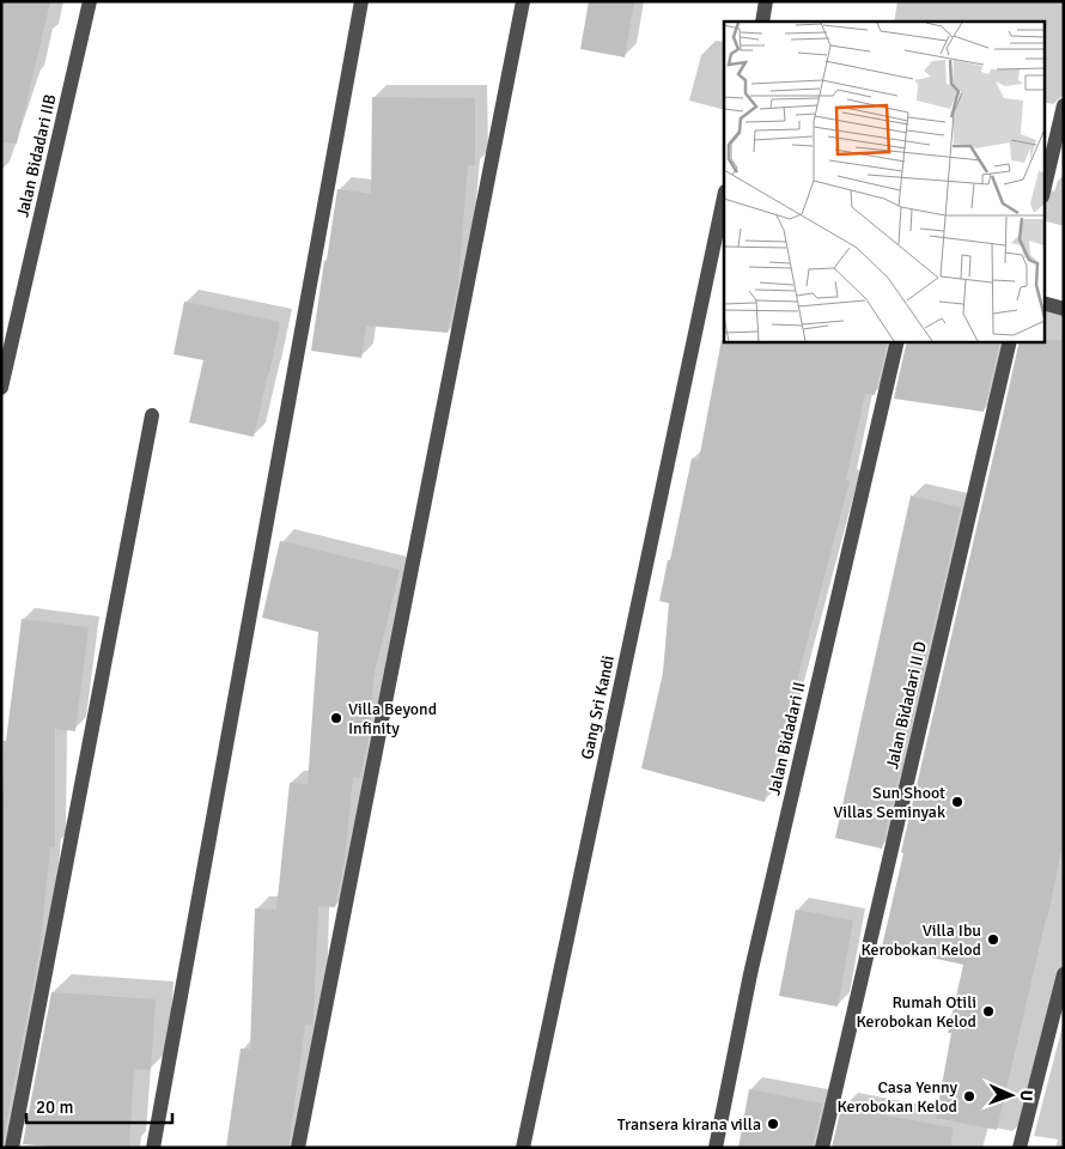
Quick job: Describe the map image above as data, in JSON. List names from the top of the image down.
{
  "streets": {
    "street": [
      "Jalan Bidadari IIB",
      "Jalan Bidadari II D",
      "Gang Sri Kandi",
      "Jalan Bidadari II"
    ]
  },
  "places": [
    "Villa Beyond Infinity",
    "Sun Shoot Villas Seminyak",
    "Villa Ibu Kerobokan Kelod",
    "Rumah Otili Kerobokan Kelod",
    "Casa Yenny Kerobokan Kelod",
    "Transera kirana villa"
  ],
  "scale_bar": "20 m",
  "north": "right"
}
